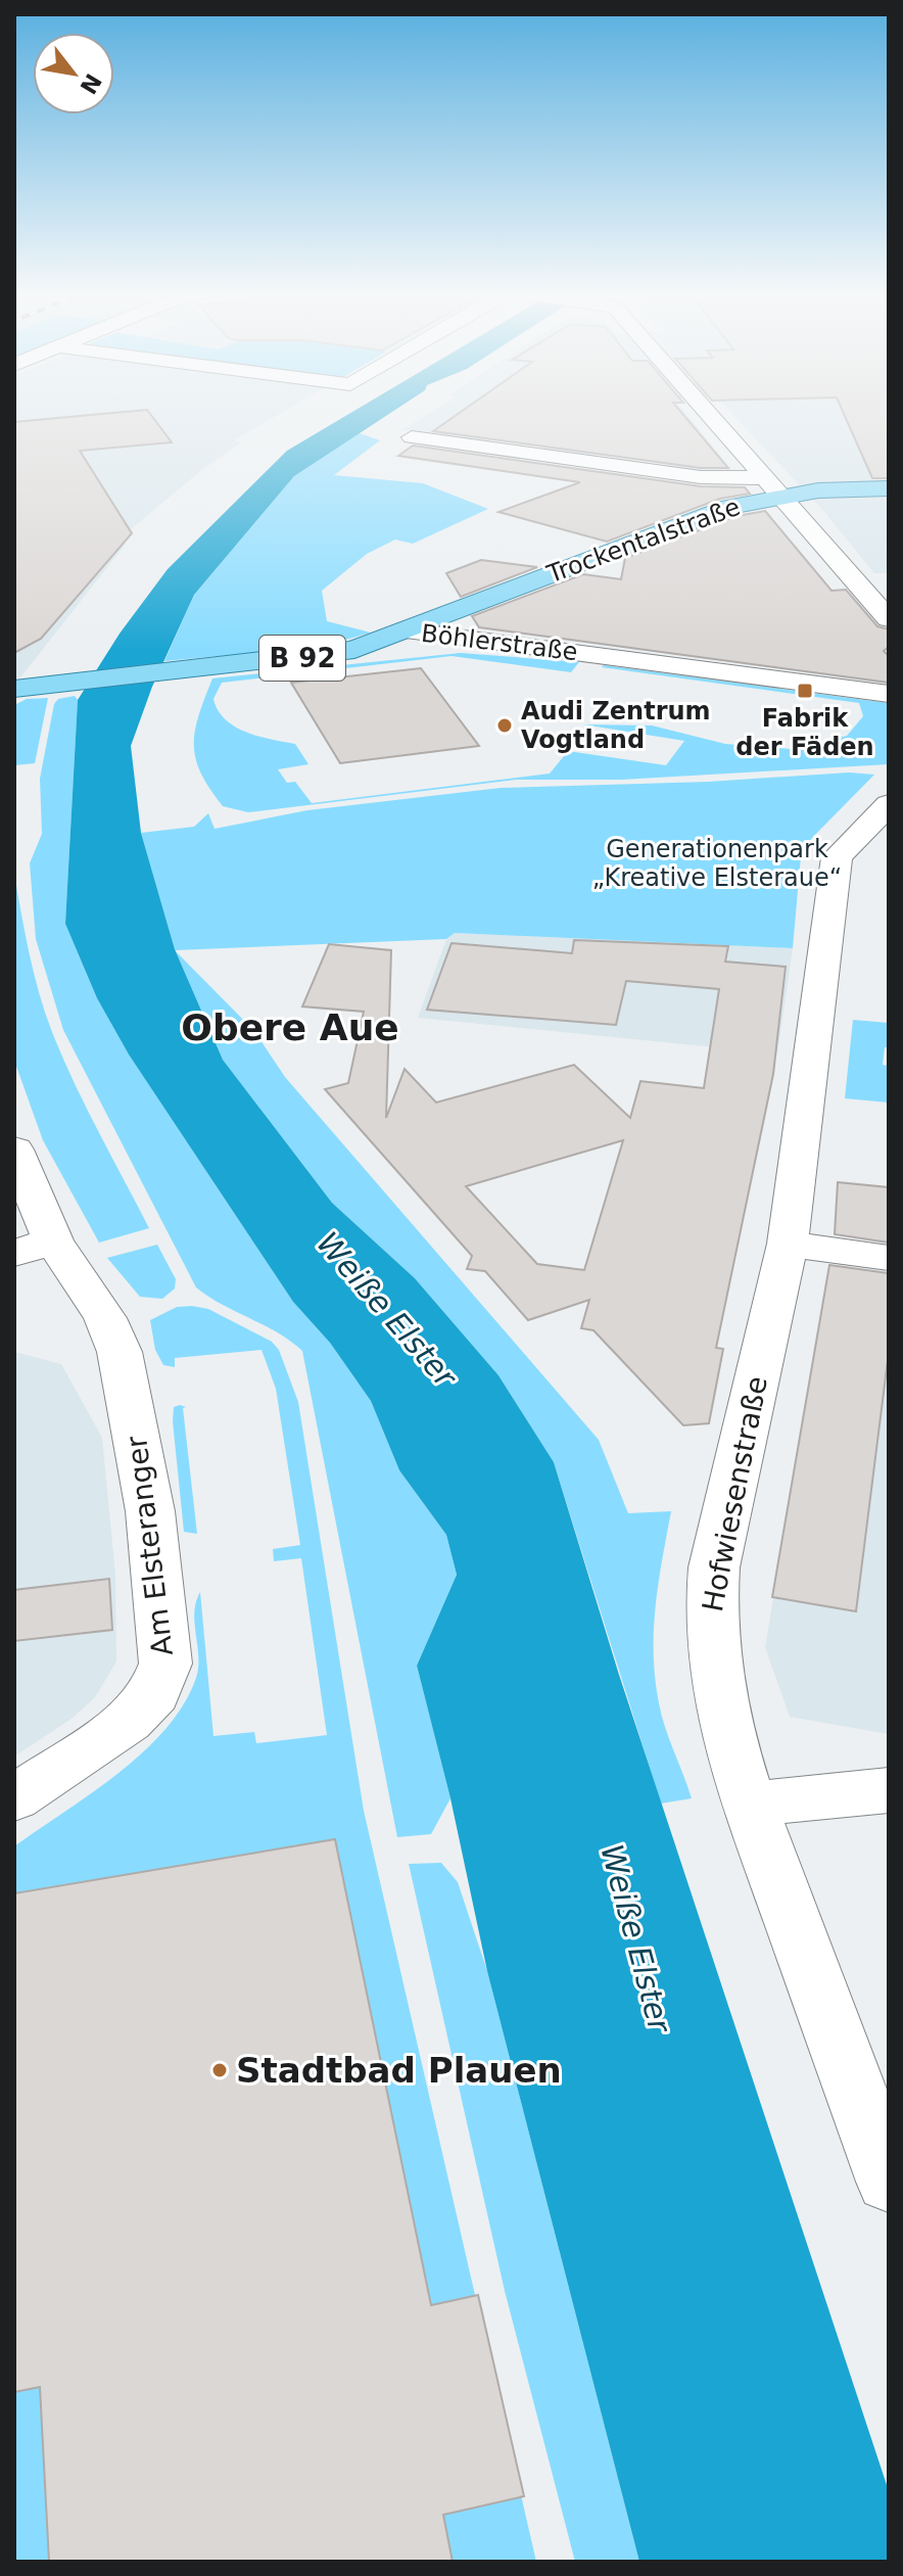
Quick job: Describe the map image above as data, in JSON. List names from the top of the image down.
{
  "streets": {
    "main road": ["Trockentalstraße", "Böhlerstraße", "B 92"],
    "street": ["Hofwiesenstraße", "Am Elsteranger"]
  },
  "crossings": [
    ["Trockentalstraße", "Böhlerstraße"]
  ],
  "districts": ["Obere Aue"],
  "water": ["Weiße Elster"],
  "parks": ["Generationenpark „Kreative Elsteraue“"],
  "places": {
    "transit": ["Fabrik der Fäden"],
    "other": ["Audi Zentrum Vogtland", "Stadtbad Plauen"]
  },
  "north": "bottom right"
}
